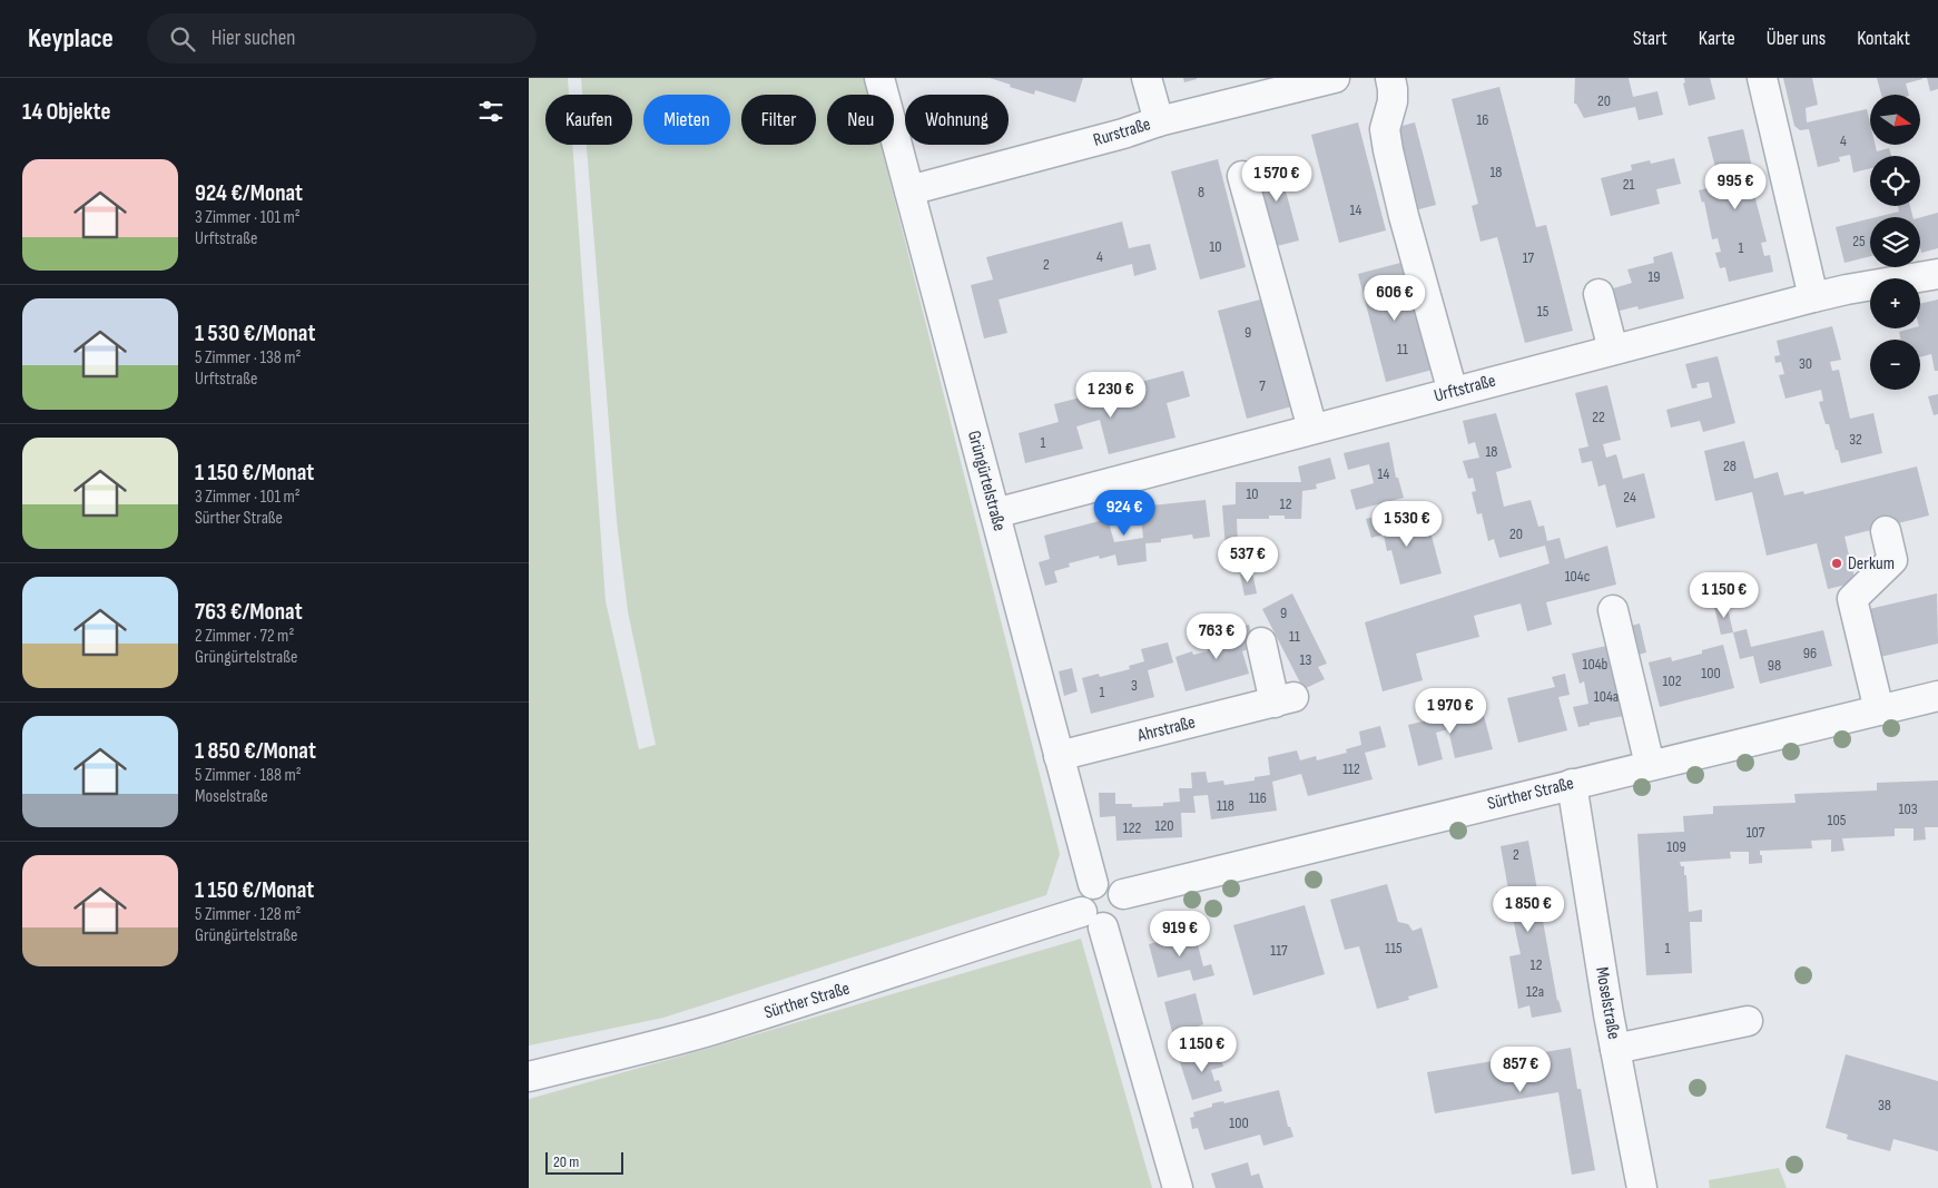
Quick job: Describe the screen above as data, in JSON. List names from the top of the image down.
{
  "streets": {
    "street": [
      "Rurstraße",
      "Urftstraße",
      "Grüngürtelstraße",
      "Ahrstraße",
      "Sürther Straße",
      "Moselstraße"
    ]
  },
  "crossings": [
    ["Rurstraße", "Grüngürtelstraße"],
    ["Urftstraße", "Grüngürtelstraße"],
    ["Grüngürtelstraße", "Ahrstraße"],
    ["Grüngürtelstraße", "Sürther Straße"],
    ["Sürther Straße", "Moselstraße"]
  ],
  "places": ["Derkum"],
  "house_numbers": [
    "20",
    "16",
    "4",
    "18",
    "21",
    "8",
    "14",
    "25",
    "10",
    "1",
    "4",
    "17",
    "2",
    "19",
    "15",
    "9",
    "11",
    "30",
    "7",
    "22",
    "32",
    "1",
    "18",
    "28",
    "14",
    "10",
    "24",
    "12",
    "20",
    "104c",
    "9",
    "11",
    "96",
    "13",
    "104b",
    "98",
    "100",
    "102",
    "3",
    "1",
    "104a",
    "112",
    "116",
    "118",
    "103",
    "105",
    "120",
    "122",
    "107",
    "109",
    "2",
    "115",
    "1",
    "117",
    "12",
    "12a",
    "38",
    "100"
  ],
  "scale_bar": "20 m",
  "north": "right",
  "page": {
    "header": "Keyplace",
    "search": "Hier suchen",
    "nav": [
      "Start",
      "Karte",
      "Über uns",
      "Kontakt"
    ],
    "heading": "14 Objekte",
    "map_buttons": ["+", "−"],
    "chip": [
      "Kaufen",
      "Mieten",
      "Filter",
      "Neu",
      "Wohnung"
    ],
    "list": [
      {
        "name": "924 €/Monat",
        "note": "3 Zimmer · 101 m² · Urftstraße"
      },
      {
        "name": "1 530 €/Monat",
        "note": "5 Zimmer · 138 m² · Urftstraße"
      },
      {
        "name": "1 150 €/Monat",
        "note": "3 Zimmer · 101 m² · Sürther Straße"
      },
      {
        "name": "763 €/Monat",
        "note": "2 Zimmer · 72 m² · Grüngürtelstraße"
      },
      {
        "name": "1 850 €/Monat",
        "note": "5 Zimmer · 188 m² · Moselstraße"
      },
      {
        "name": "1 150 €/Monat",
        "note": "5 Zimmer · 128 m² · Grüngürtelstraße"
      }
    ],
    "price": [
      "1 570 €",
      "995 €",
      "606 €",
      "1 230 €",
      "924 €",
      "1 530 €",
      "537 €",
      "1 150 €",
      "763 €",
      "1 970 €",
      "1 850 €",
      "919 €",
      "1 150 €",
      "857 €"
    ],
    "scale": "20 m"
  }
}
